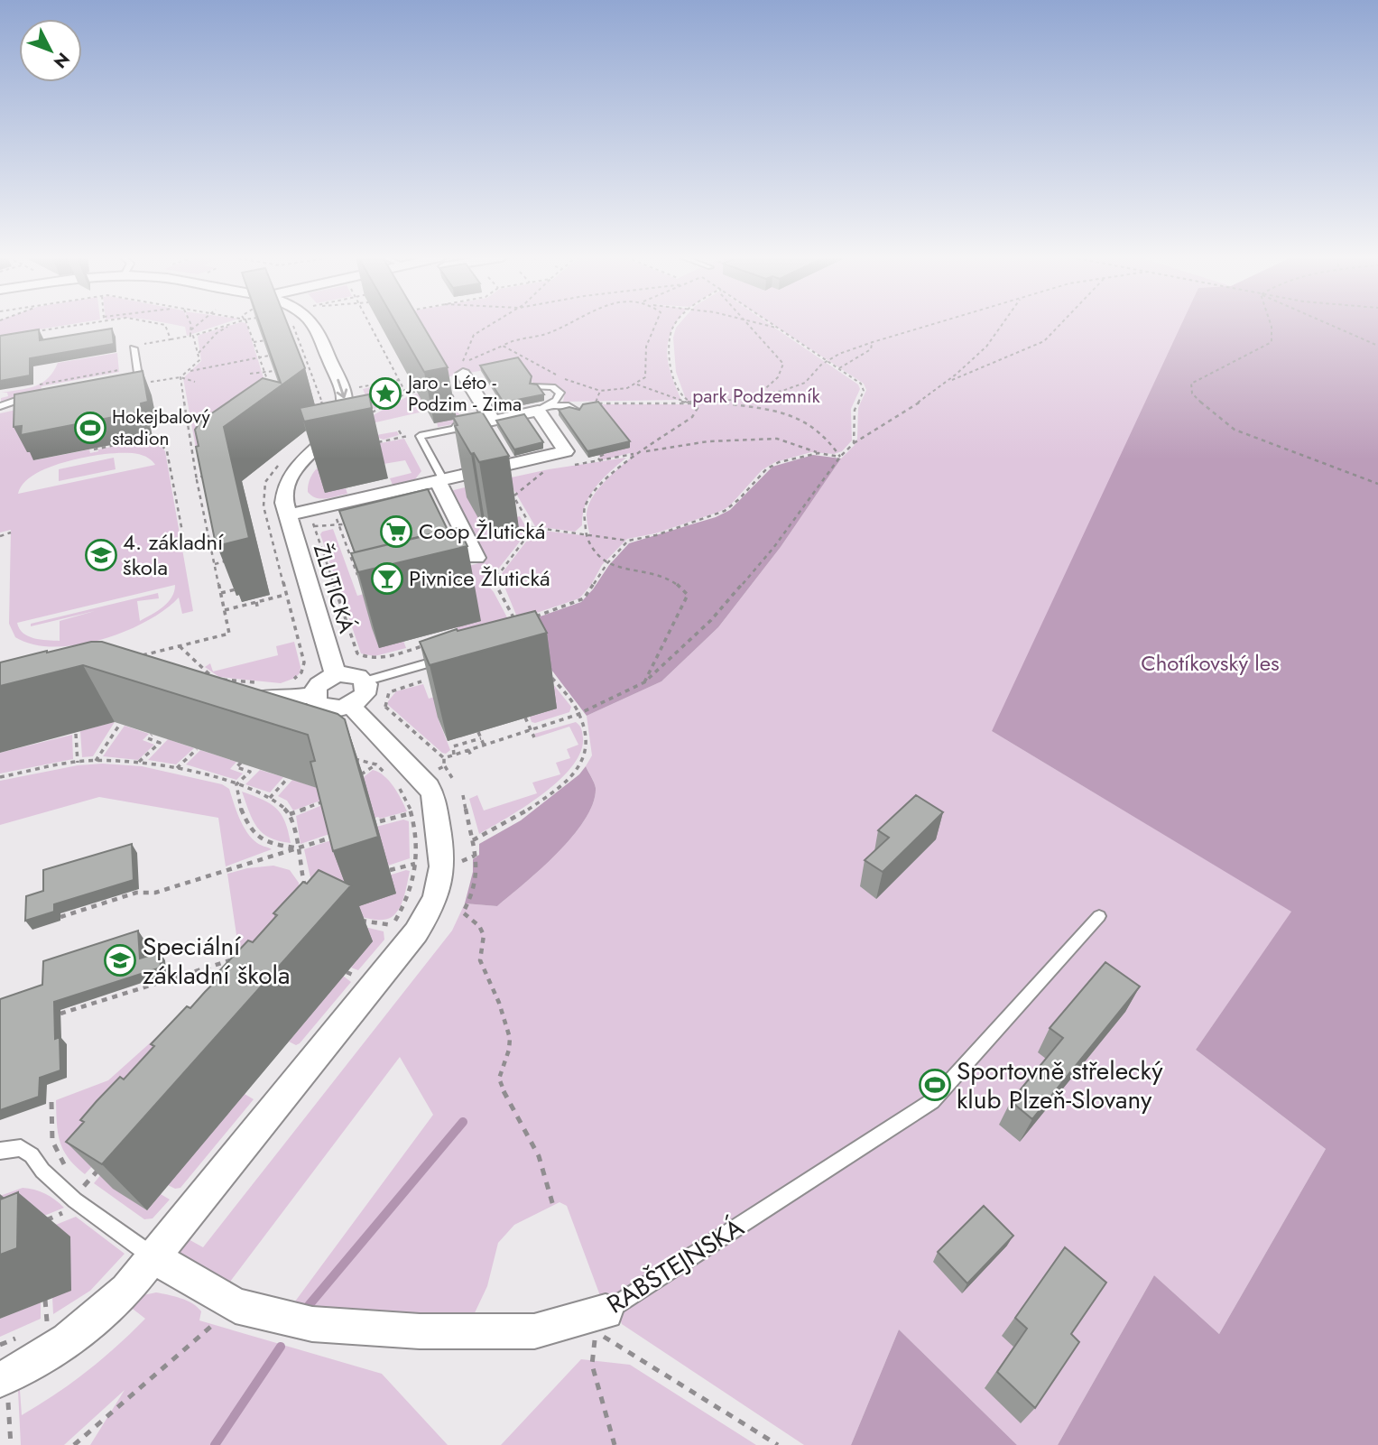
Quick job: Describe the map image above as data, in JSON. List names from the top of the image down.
{
  "streets": {
    "street": ["ŽLUTICKÁ", "RABŠTEJNSKÁ"]
  },
  "one_way": ["ŽLUTICKÁ"],
  "parks": ["park Podzemník", "Chotíkovský les"],
  "places": {
    "place": ["Jaro - Léto - Podzim - Zima"],
    "sports": ["Hokejbalový stadion", "Sportovně střelecký klub Plzeň-Slovany"],
    "supermarket": ["Coop Žlutická"],
    "school or university": ["4. základní škola", "Speciální základní škola"],
    "bar": ["Pivnice Žlutická"]
  },
  "north": "bottom right"
}
